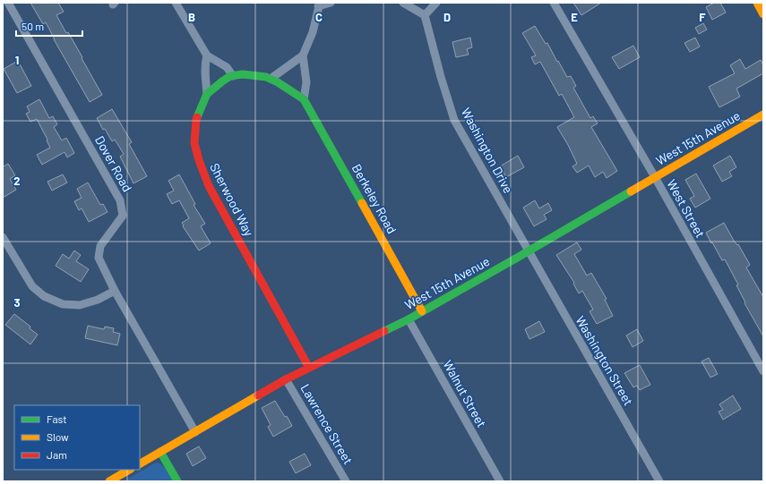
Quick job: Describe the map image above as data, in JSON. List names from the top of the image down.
{
  "streets": {
    "street": [
      "West 15th Avenue",
      "Washington Drive",
      "Dover Road",
      "Berkeley Road",
      "Sherwood Way",
      "West Street",
      "Washington Street",
      "Walnut Street",
      "Lawrence Street"
    ]
  },
  "crossings": [
    ["West 15th Avenue", "Washington Drive"],
    ["West 15th Avenue", "Dover Road"],
    ["West 15th Avenue", "Berkeley Road"],
    ["West 15th Avenue", "Sherwood Way"],
    ["West 15th Avenue", "West Street"],
    ["West 15th Avenue", "Washington Street"],
    ["West 15th Avenue", "Walnut Street"],
    ["West 15th Avenue", "Lawrence Street"],
    ["Washington Drive", "Washington Street"],
    ["Berkeley Road", "Sherwood Way"]
  ],
  "legend": ["Fast", "Slow", "Jam"],
  "scale_bar": "50 m",
  "grid": {
    "columns": [
      "B",
      "C",
      "D",
      "E",
      "F"
    ],
    "rows": ["1", "2", "3"]
  }
}
